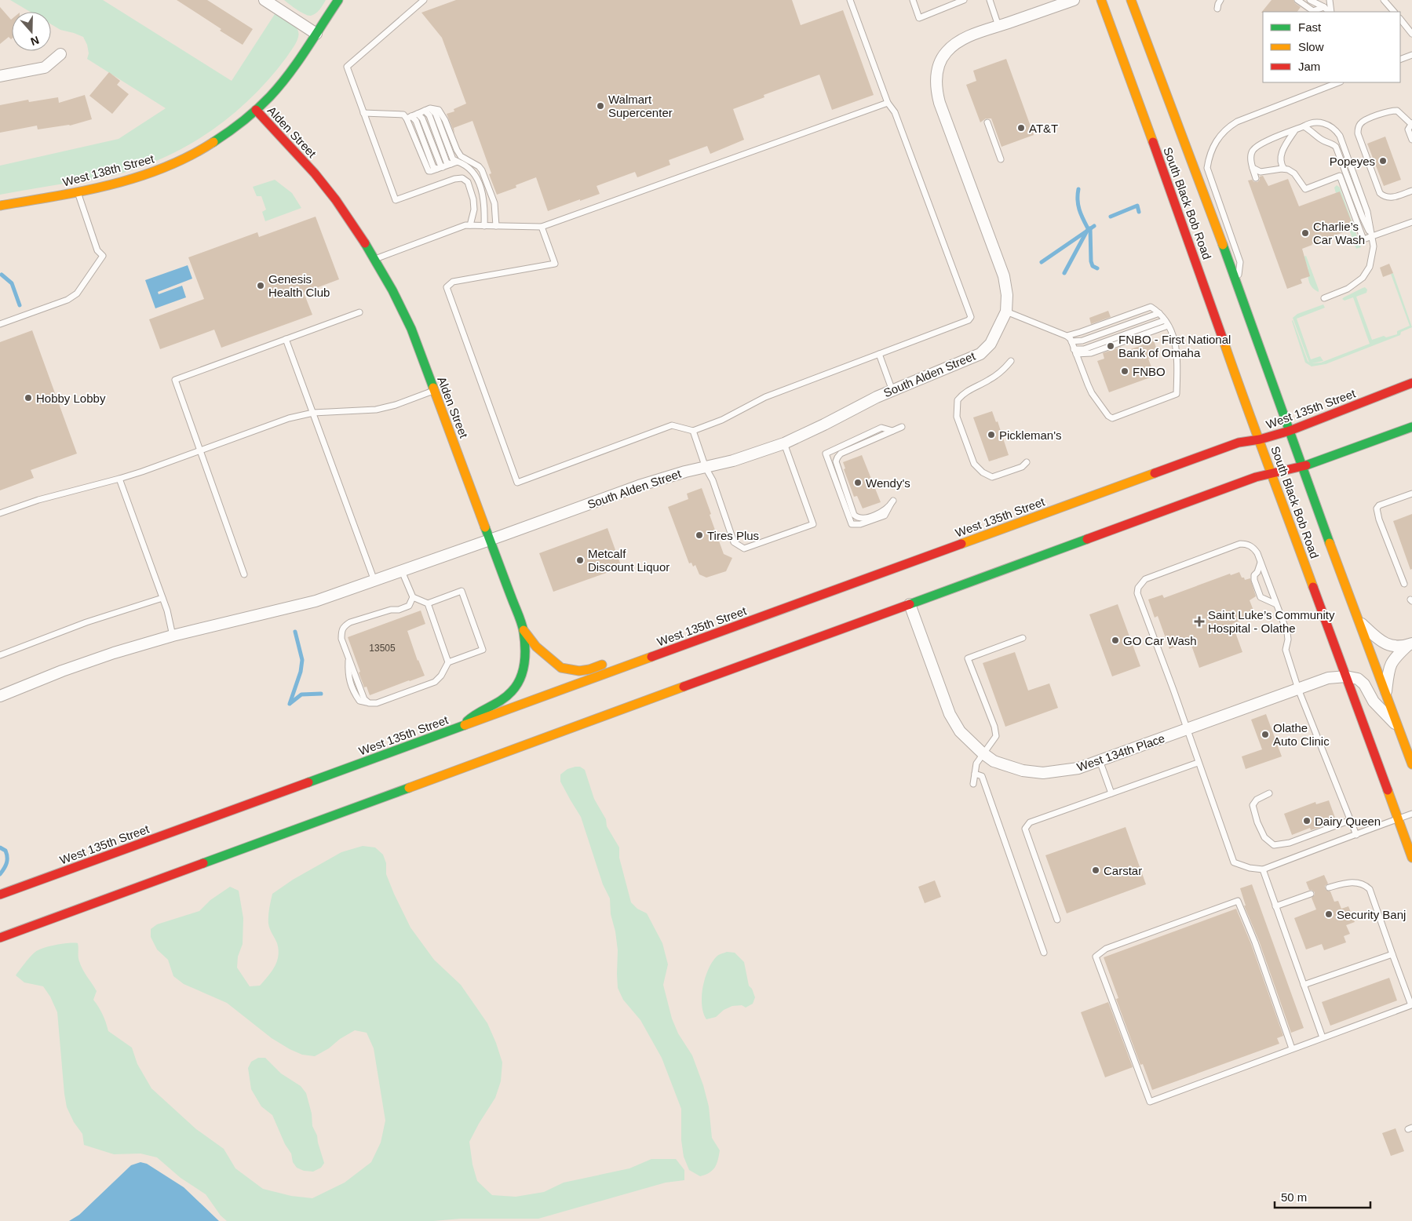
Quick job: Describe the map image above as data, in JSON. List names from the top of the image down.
{
  "streets": {
    "main road": [
      "Alden Street",
      "West 138th Street",
      "South Black Bob Road",
      "West 135th Street"
    ],
    "street": ["South Alden Street", "West 134th Place"]
  },
  "crossings": [
    ["Alden Street", "West 138th Street"],
    ["Alden Street", "South Alden Street"],
    ["Alden Street", "West 135th Street"],
    ["South Black Bob Road", "West 135th Street"],
    ["South Black Bob Road", "West 134th Place"]
  ],
  "places": {
    "other": [
      "Walmart Supercenter",
      "AT&T",
      "Popeyes",
      "Charlie’s Car Wash",
      "Genesis Health Club",
      "FNBO - First National Bank of Omaha",
      "FNBO",
      "Hobby Lobby",
      "Pickleman's",
      "Wendy's",
      "Tires Plus",
      "Metcalf Discount Liquor",
      "GO Car Wash",
      "Olathe Auto Clinic",
      "Dairy Queen",
      "Carstar",
      "Security Banj"
    ],
    "health": ["Saint Luke’s Community Hospital - Olathe"]
  },
  "house_numbers": ["13505"],
  "legend": ["Fast", "Slow", "Jam"],
  "scale_bar": "50 m",
  "north": "bottom"
}
